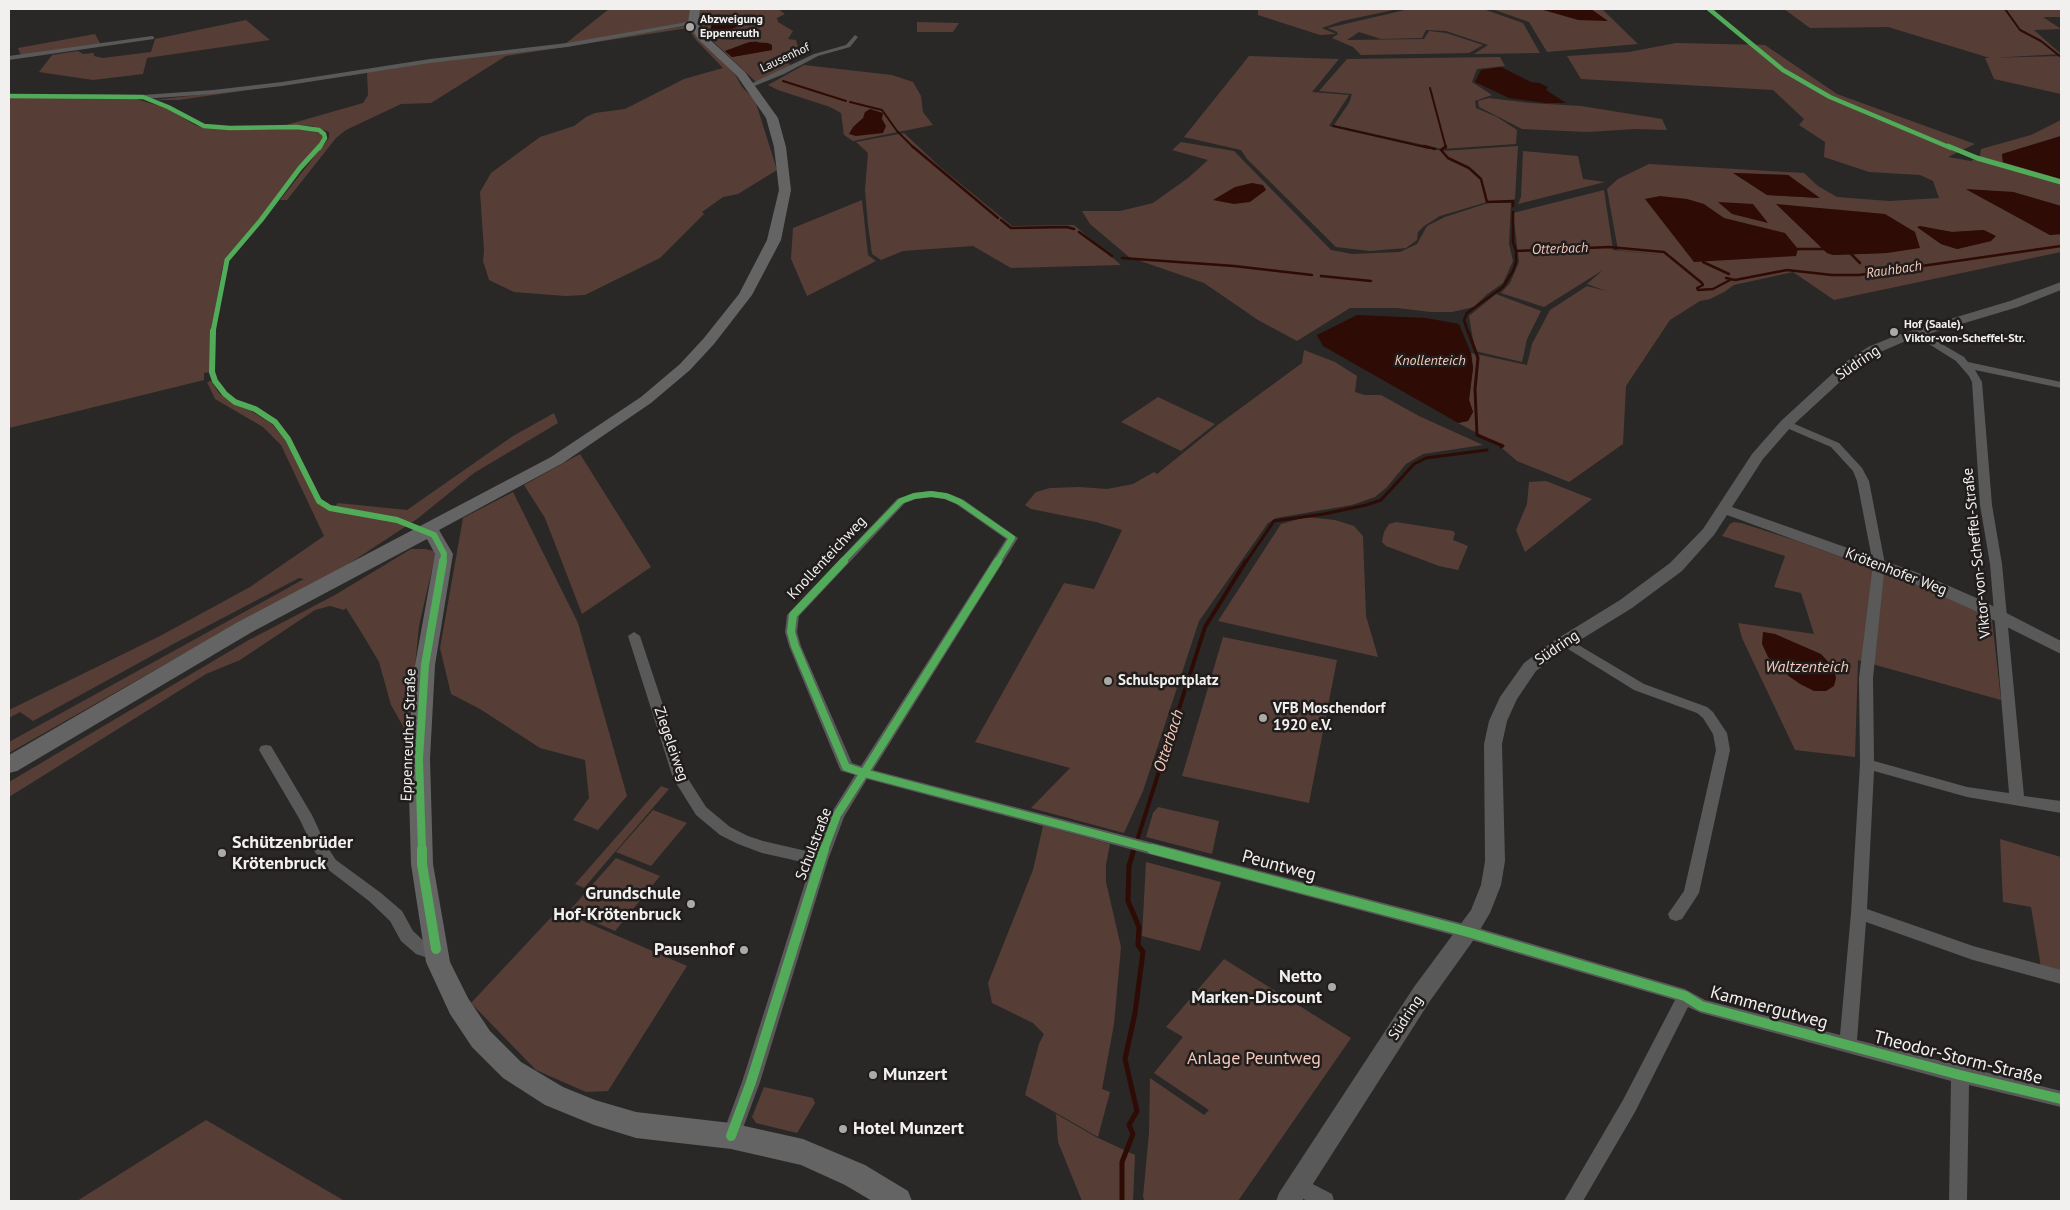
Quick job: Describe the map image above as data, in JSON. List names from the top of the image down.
{
  "streets": {
    "main road": ["Eppenreuther Straße"],
    "street": [
      "Lausenhof",
      "Südring",
      "Viktor-von-Scheffel-Straße",
      "Knollenteichweg",
      "Krötenhofer Weg",
      "Ziegeleiweg",
      "Schulstraße",
      "Peuntweg",
      "Kammergutweg",
      "Theodor-Storm-Straße"
    ]
  },
  "crossings": [
    ["Südring", "Viktor-von-Scheffel-Straße"],
    ["Südring", "Krötenhofer Weg"],
    ["Südring", "Peuntweg"],
    ["Südring", "Kammergutweg"],
    ["Viktor-von-Scheffel-Straße", "Krötenhofer Weg"],
    ["Knollenteichweg", "Schulstraße"],
    ["Knollenteichweg", "Peuntweg"],
    ["Krötenhofer Weg", "Kammergutweg"],
    ["Eppenreuther Straße", "Schulstraße"],
    ["Ziegeleiweg", "Schulstraße"],
    ["Schulstraße", "Peuntweg"],
    ["Peuntweg", "Kammergutweg"],
    ["Kammergutweg", "Theodor-Storm-Straße"]
  ],
  "water": [
    "Otterbach",
    "Rauhbach",
    "Knollenteich",
    "Waltzenteich"
  ],
  "parks": ["Anlage Peuntweg"],
  "places": [
    "Abzweigung Eppenreuth",
    "Hof (Saale), Viktor-von-Scheffel-Str.",
    "Schulsportplatz",
    "VFB Moschendorf 1920 e.V.",
    "Schützenbrüder Krötenbruck",
    "Grundschule Hof-Krötenbruck",
    "Pausenhof",
    "Netto Marken-Discount",
    "Munzert",
    "Hotel Munzert"
  ]
}
